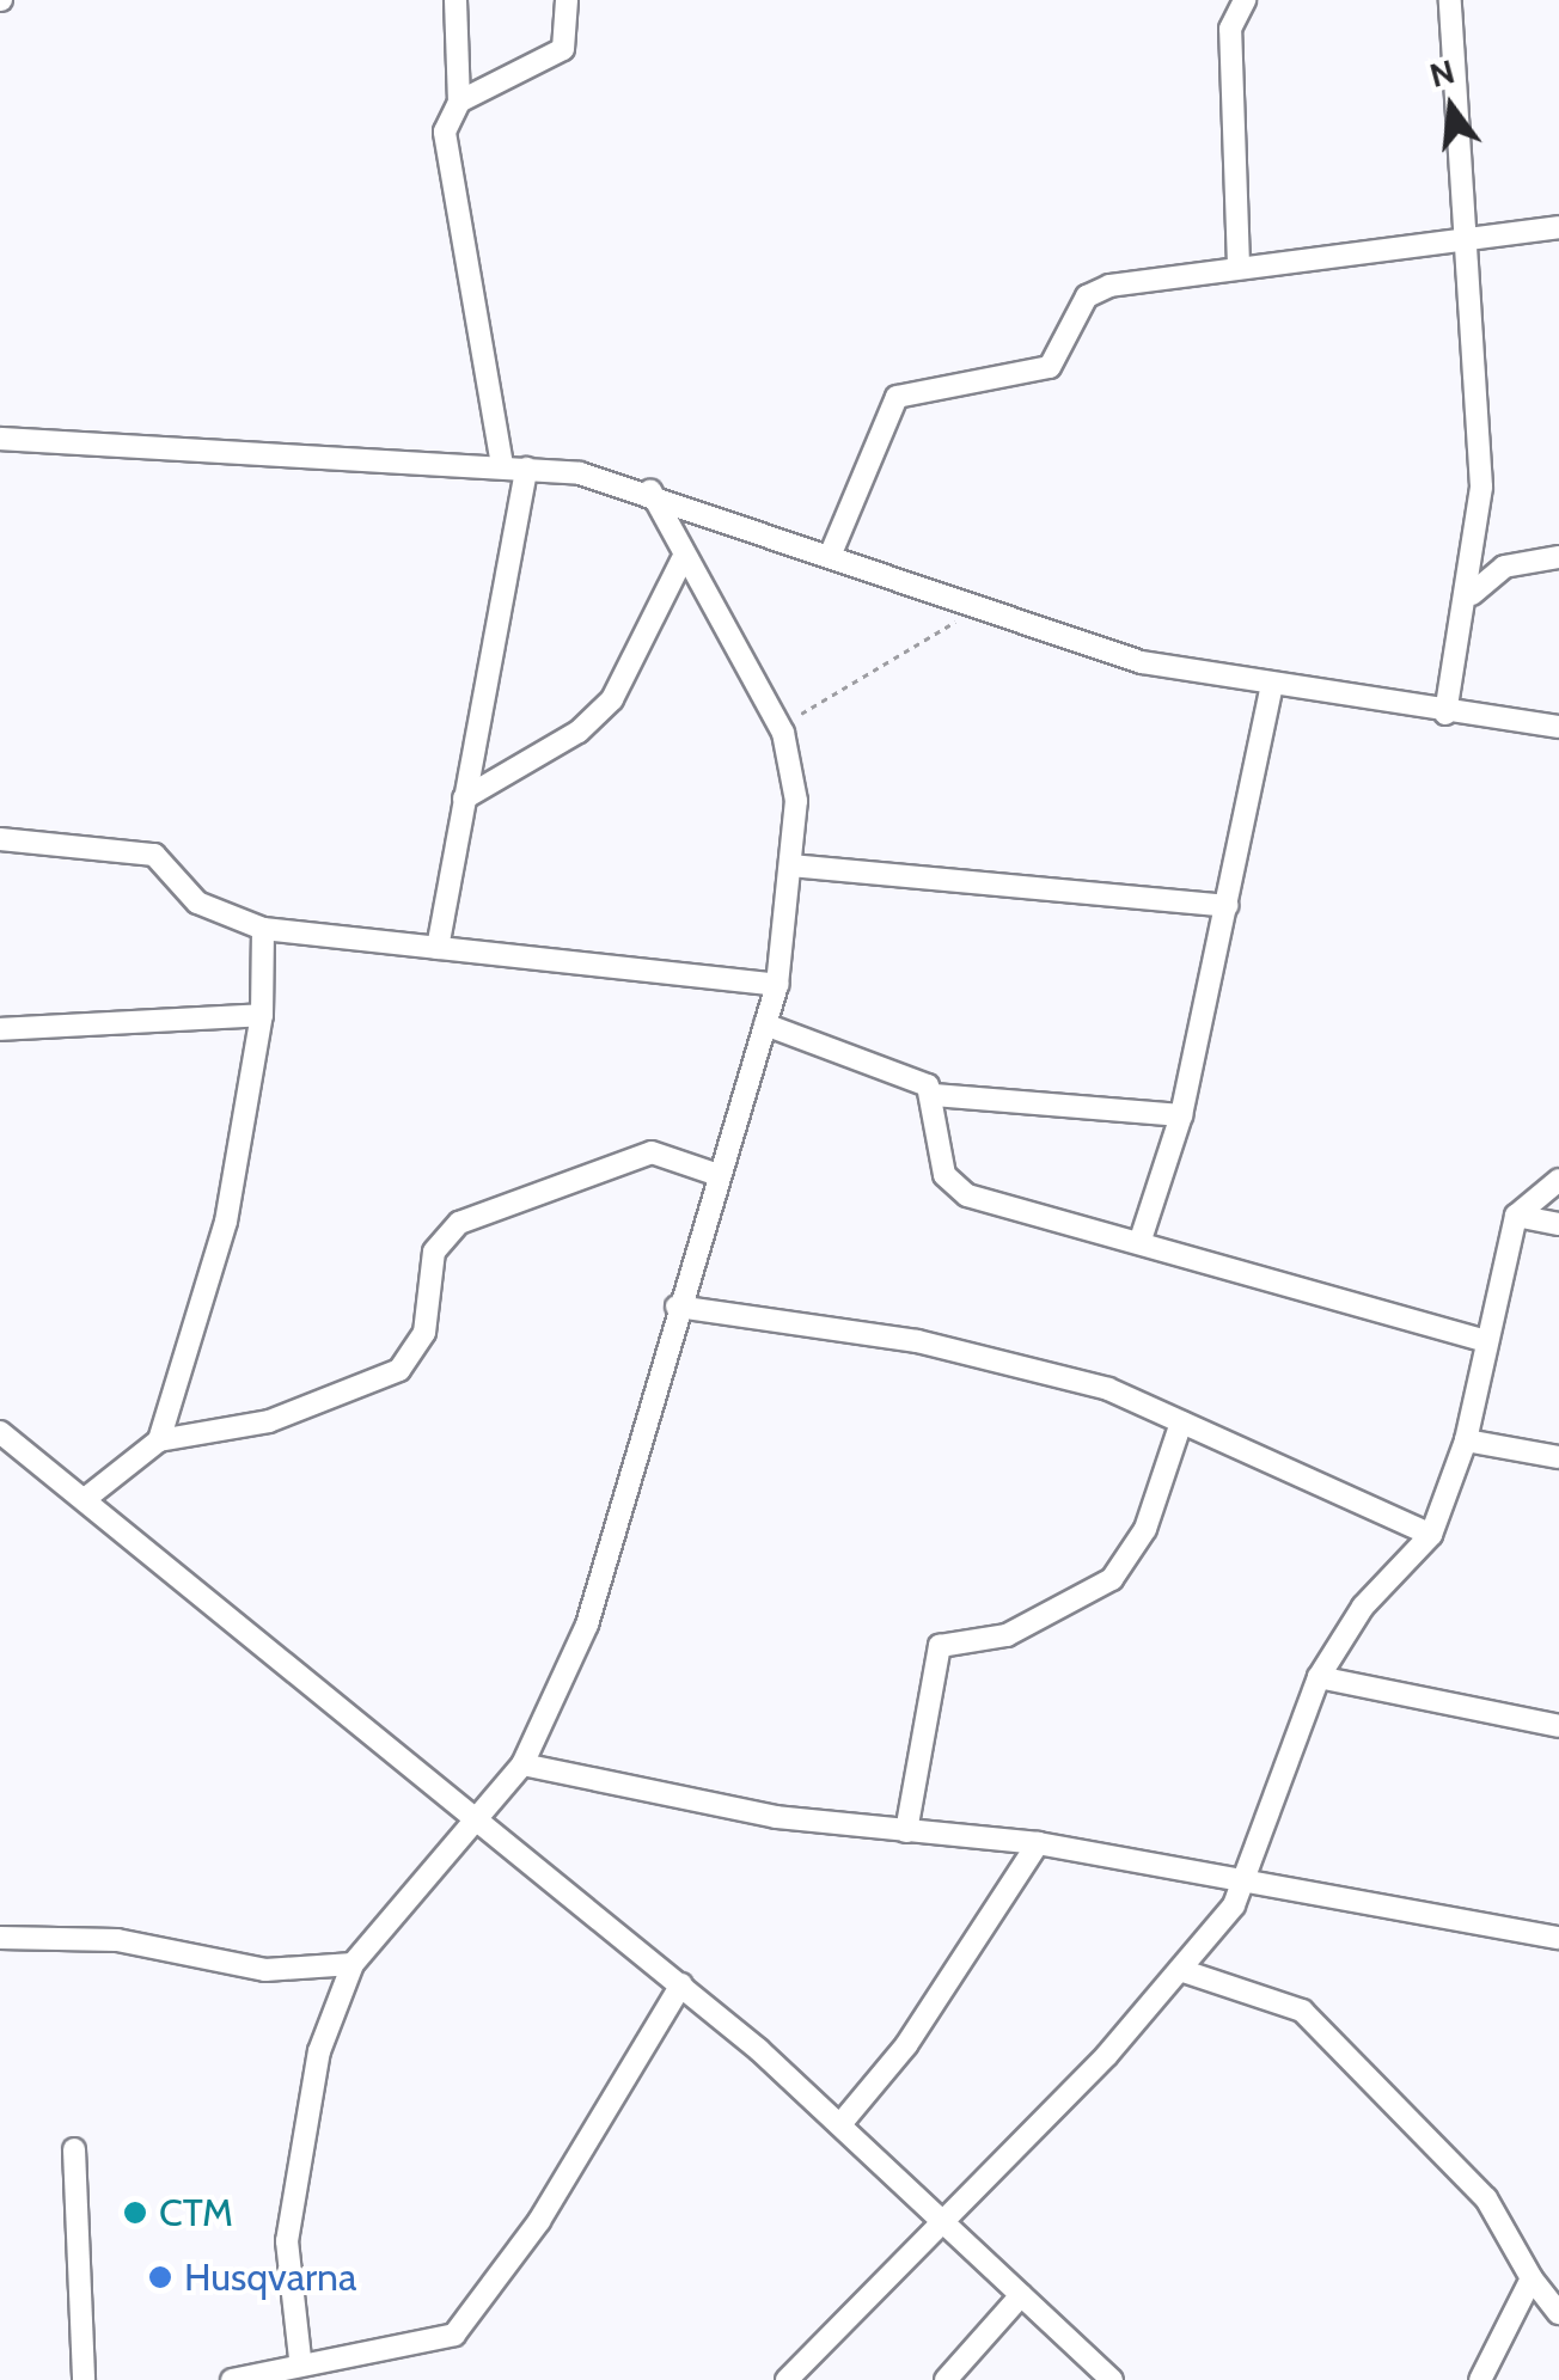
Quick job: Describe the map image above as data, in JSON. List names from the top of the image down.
{
  "places": ["CTM", "Husqvarna"],
  "north": "top"
}
